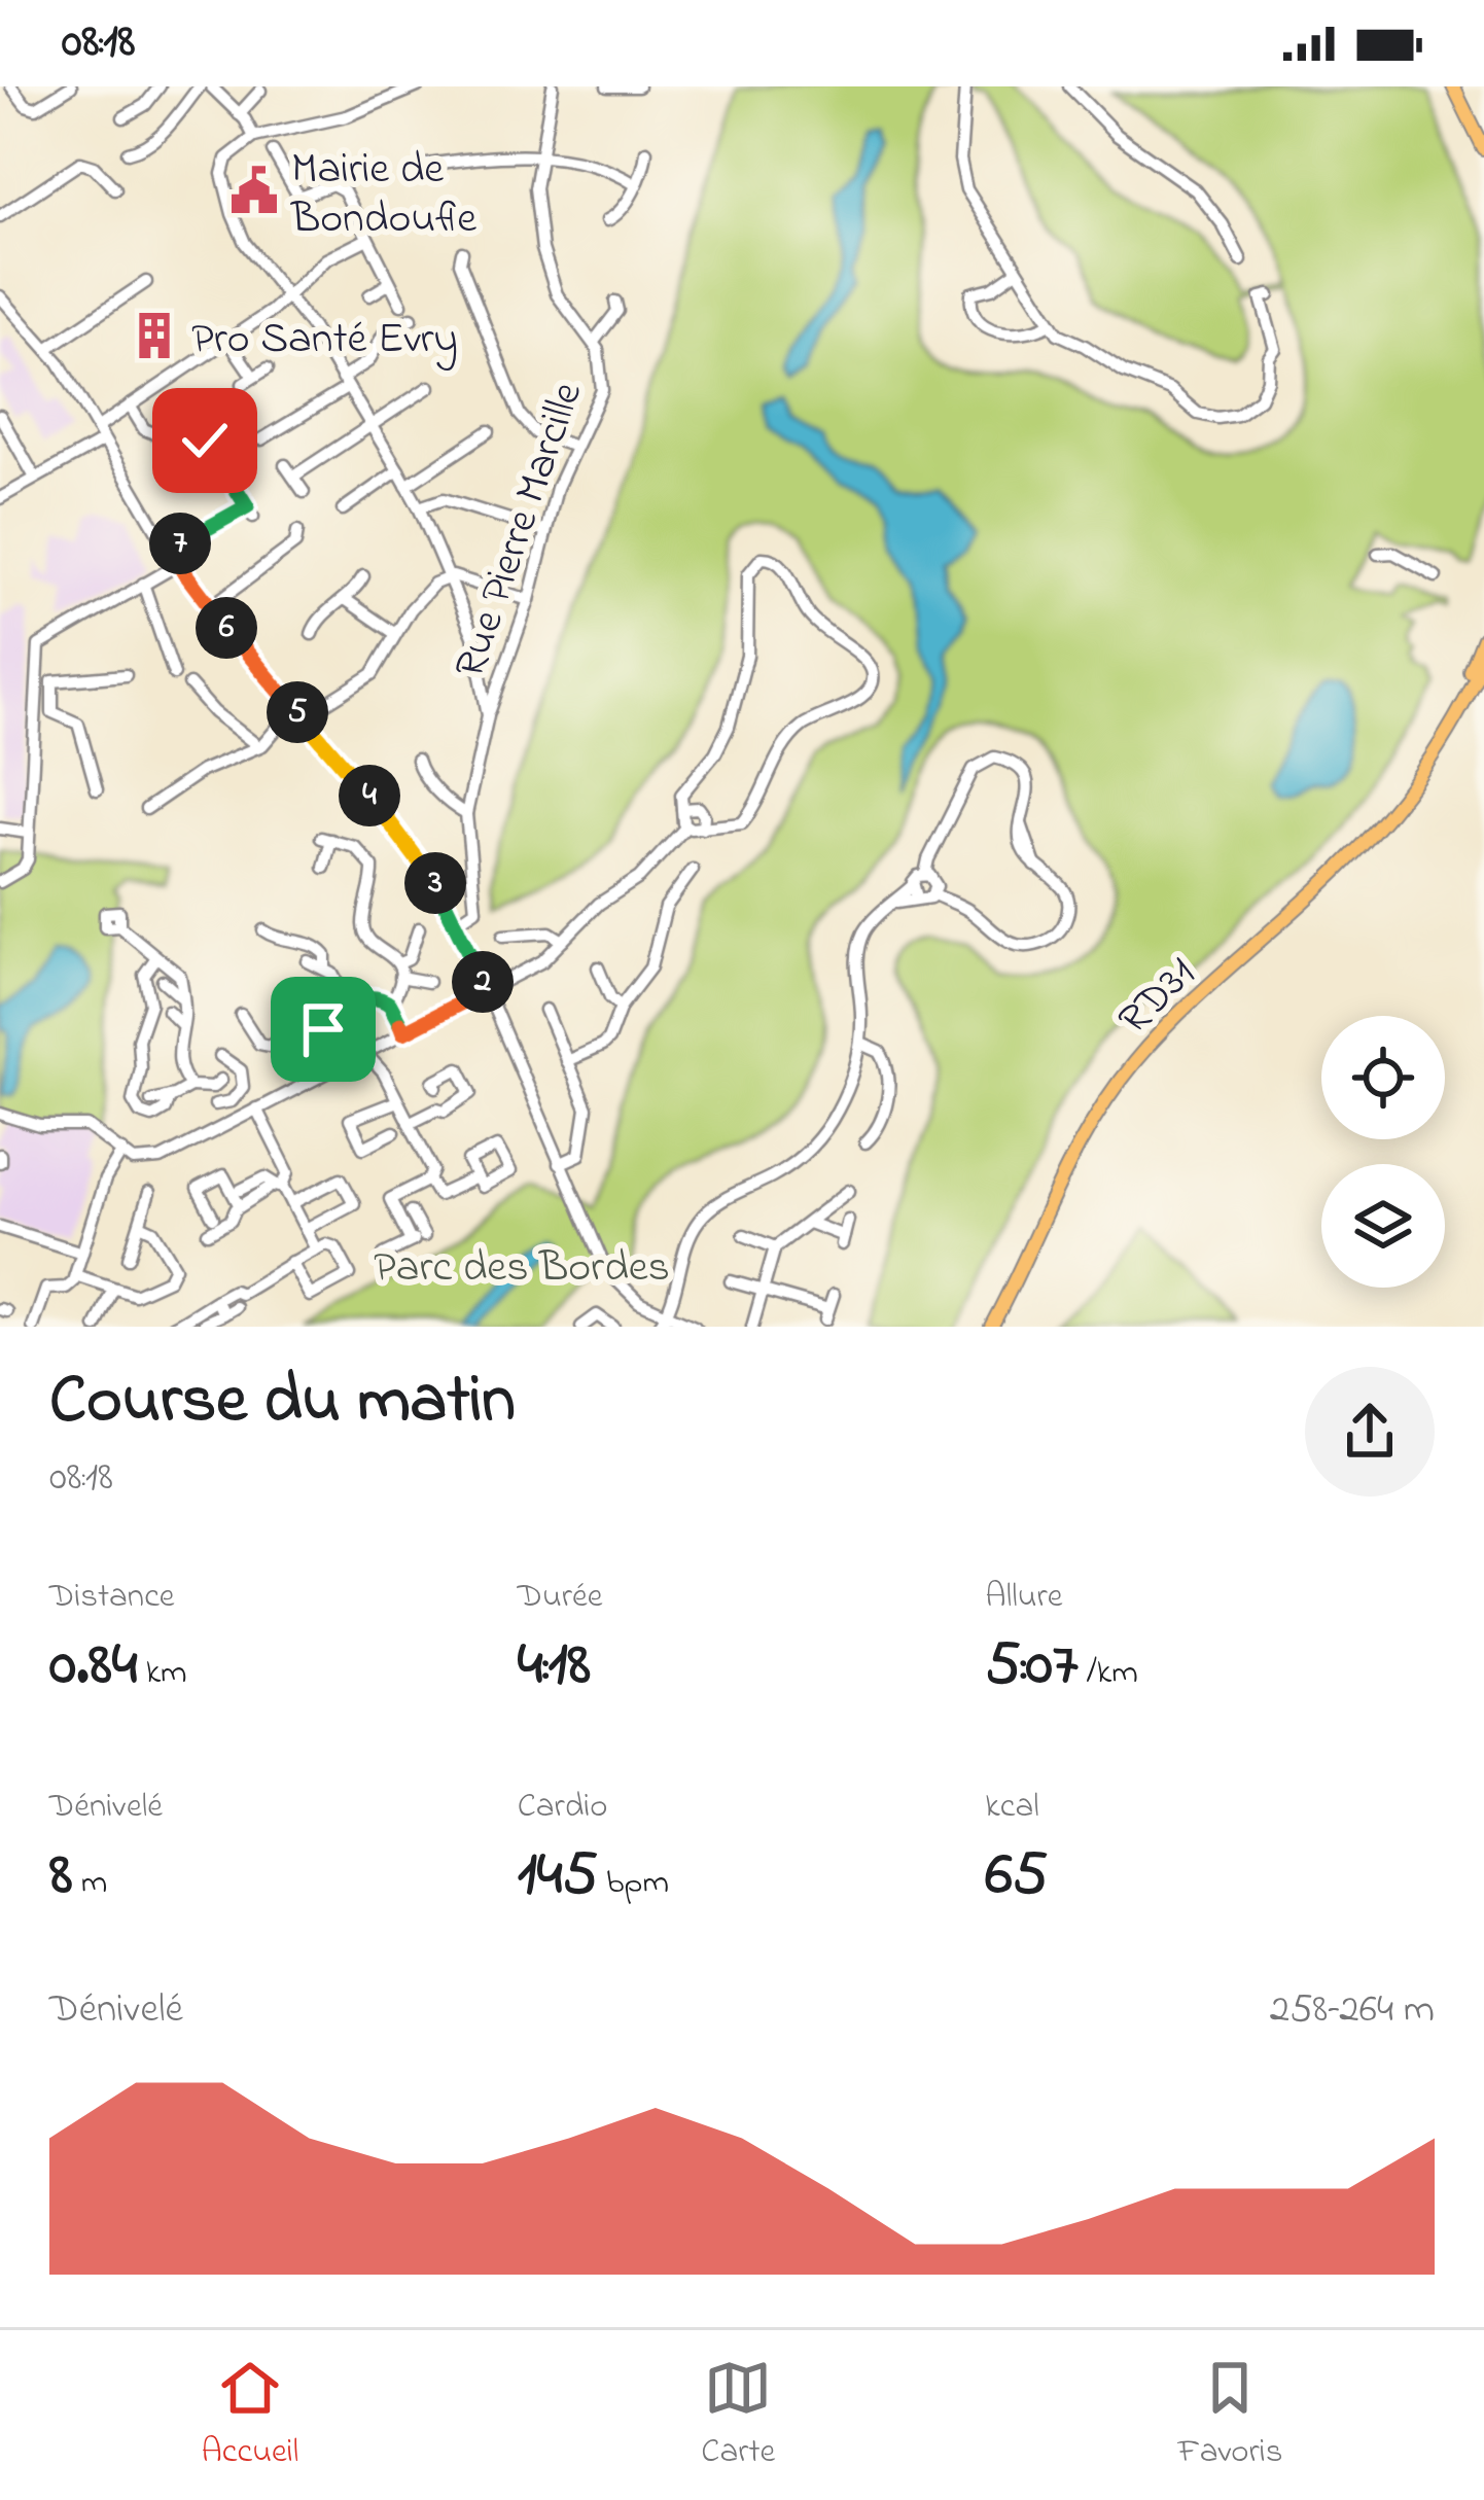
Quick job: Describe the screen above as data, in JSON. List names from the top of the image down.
{
  "streets": {
    "main road": ["RD31"],
    "street": ["Rue Pierre Marcille"]
  },
  "parks": ["Parc des Bordes"],
  "places": {
    "public building": ["Mairie de Bondoufle"],
    "building": ["Pro Santé Evry"]
  },
  "page": {
    "status": "08:18",
    "pins": [
      "7",
      "6",
      "5",
      "4",
      "3",
      "2"
    ],
    "heading": ["Course du matin", "08:18"],
    "stats": [
      ["Distance", "0.84 km"],
      ["Durée", "4:18"],
      ["Allure", "5:07 /km"],
      ["Dénivelé", "8 m"],
      ["Cardio", "145 bpm"],
      ["kcal", "65"]
    ],
    "chart": ["Dénivelé", "258–264 m"],
    "tabs": ["Accueil", "Carte", "Favoris"]
  }
}
